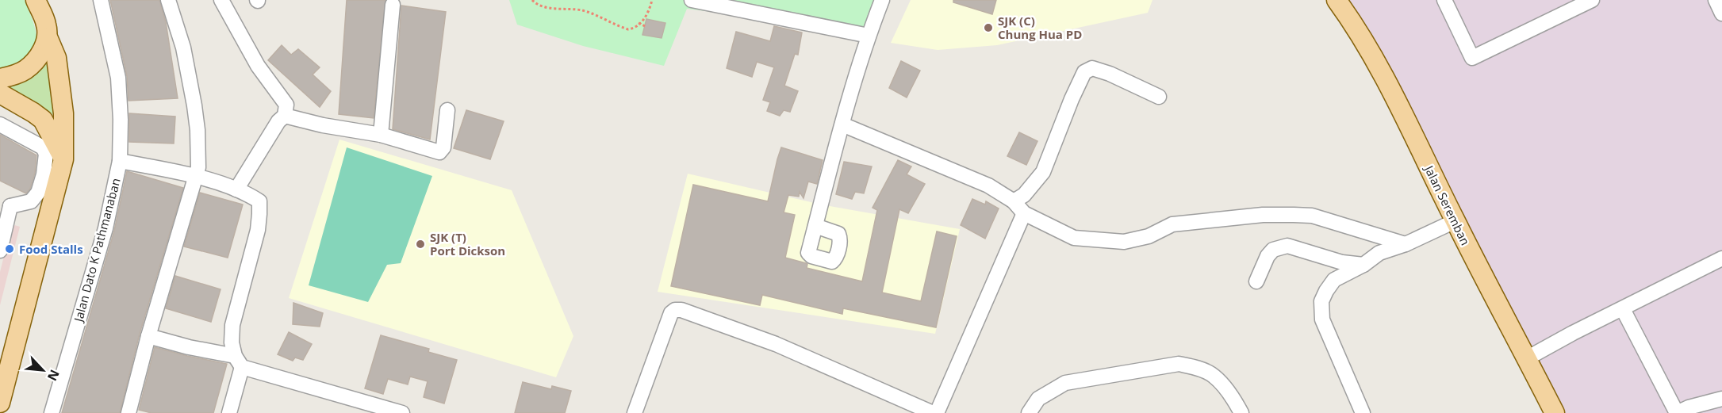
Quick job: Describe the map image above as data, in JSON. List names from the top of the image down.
{
  "streets": {
    "main road": ["Jalan Seremban"],
    "street": ["Jalan Dato K Pathmanaban"]
  },
  "places": ["SJK (C) Chung Hua PD", "SJK (T) Port Dickson", "Food Stalls"],
  "north": "bottom right"
}
